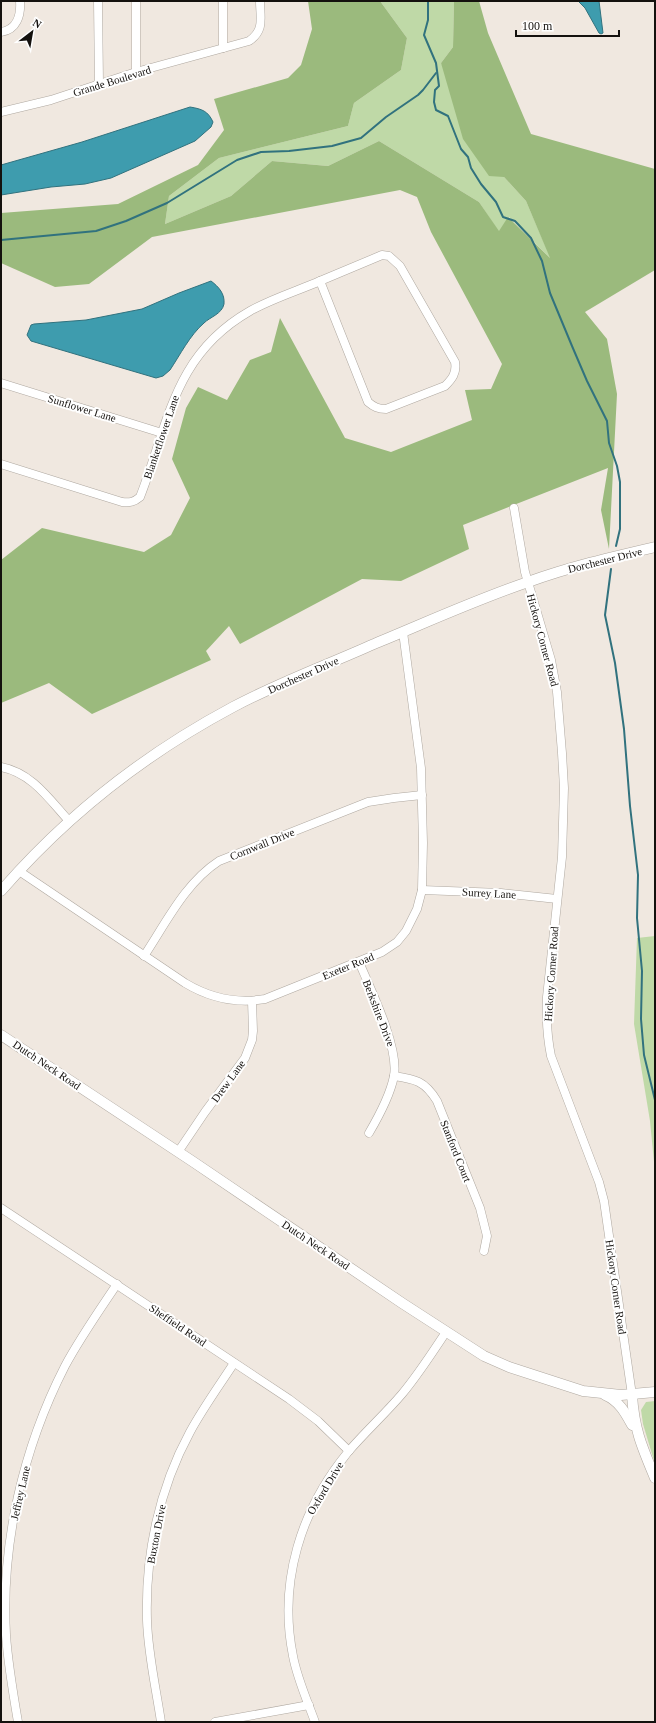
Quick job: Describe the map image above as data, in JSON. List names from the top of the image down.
{
  "streets": {
    "street": [
      "Grande Boulevard",
      "Sunflower Lane",
      "Blanketflower Lane",
      "Dorchester Drive",
      "Hickory Corner Road",
      "Cornwall Drive",
      "Surrey Lane",
      "Exeter Road",
      "Berkshire Drive",
      "Dutch Neck Road",
      "Drew Lane",
      "Stanford Court",
      "Sheffield Road",
      "Oxford Drive",
      "Jeffrey Lane",
      "Buxton Drive"
    ]
  },
  "crossings": [
    ["Sunflower Lane", "Blanketflower Lane"],
    ["Dorchester Drive", "Hickory Corner Road"],
    ["Dorchester Drive", "Exeter Road"],
    ["Hickory Corner Road", "Surrey Lane"],
    ["Hickory Corner Road", "Dutch Neck Road"],
    ["Cornwall Drive", "Exeter Road"],
    ["Surrey Lane", "Exeter Road"],
    ["Exeter Road", "Berkshire Drive"],
    ["Exeter Road", "Drew Lane"],
    ["Berkshire Drive", "Stanford Court"],
    ["Dutch Neck Road", "Drew Lane"],
    ["Dutch Neck Road", "Oxford Drive"],
    ["Sheffield Road", "Oxford Drive"],
    ["Sheffield Road", "Jeffrey Lane"],
    ["Sheffield Road", "Buxton Drive"]
  ],
  "scale_bar": "100 m",
  "north": "top right"
}
